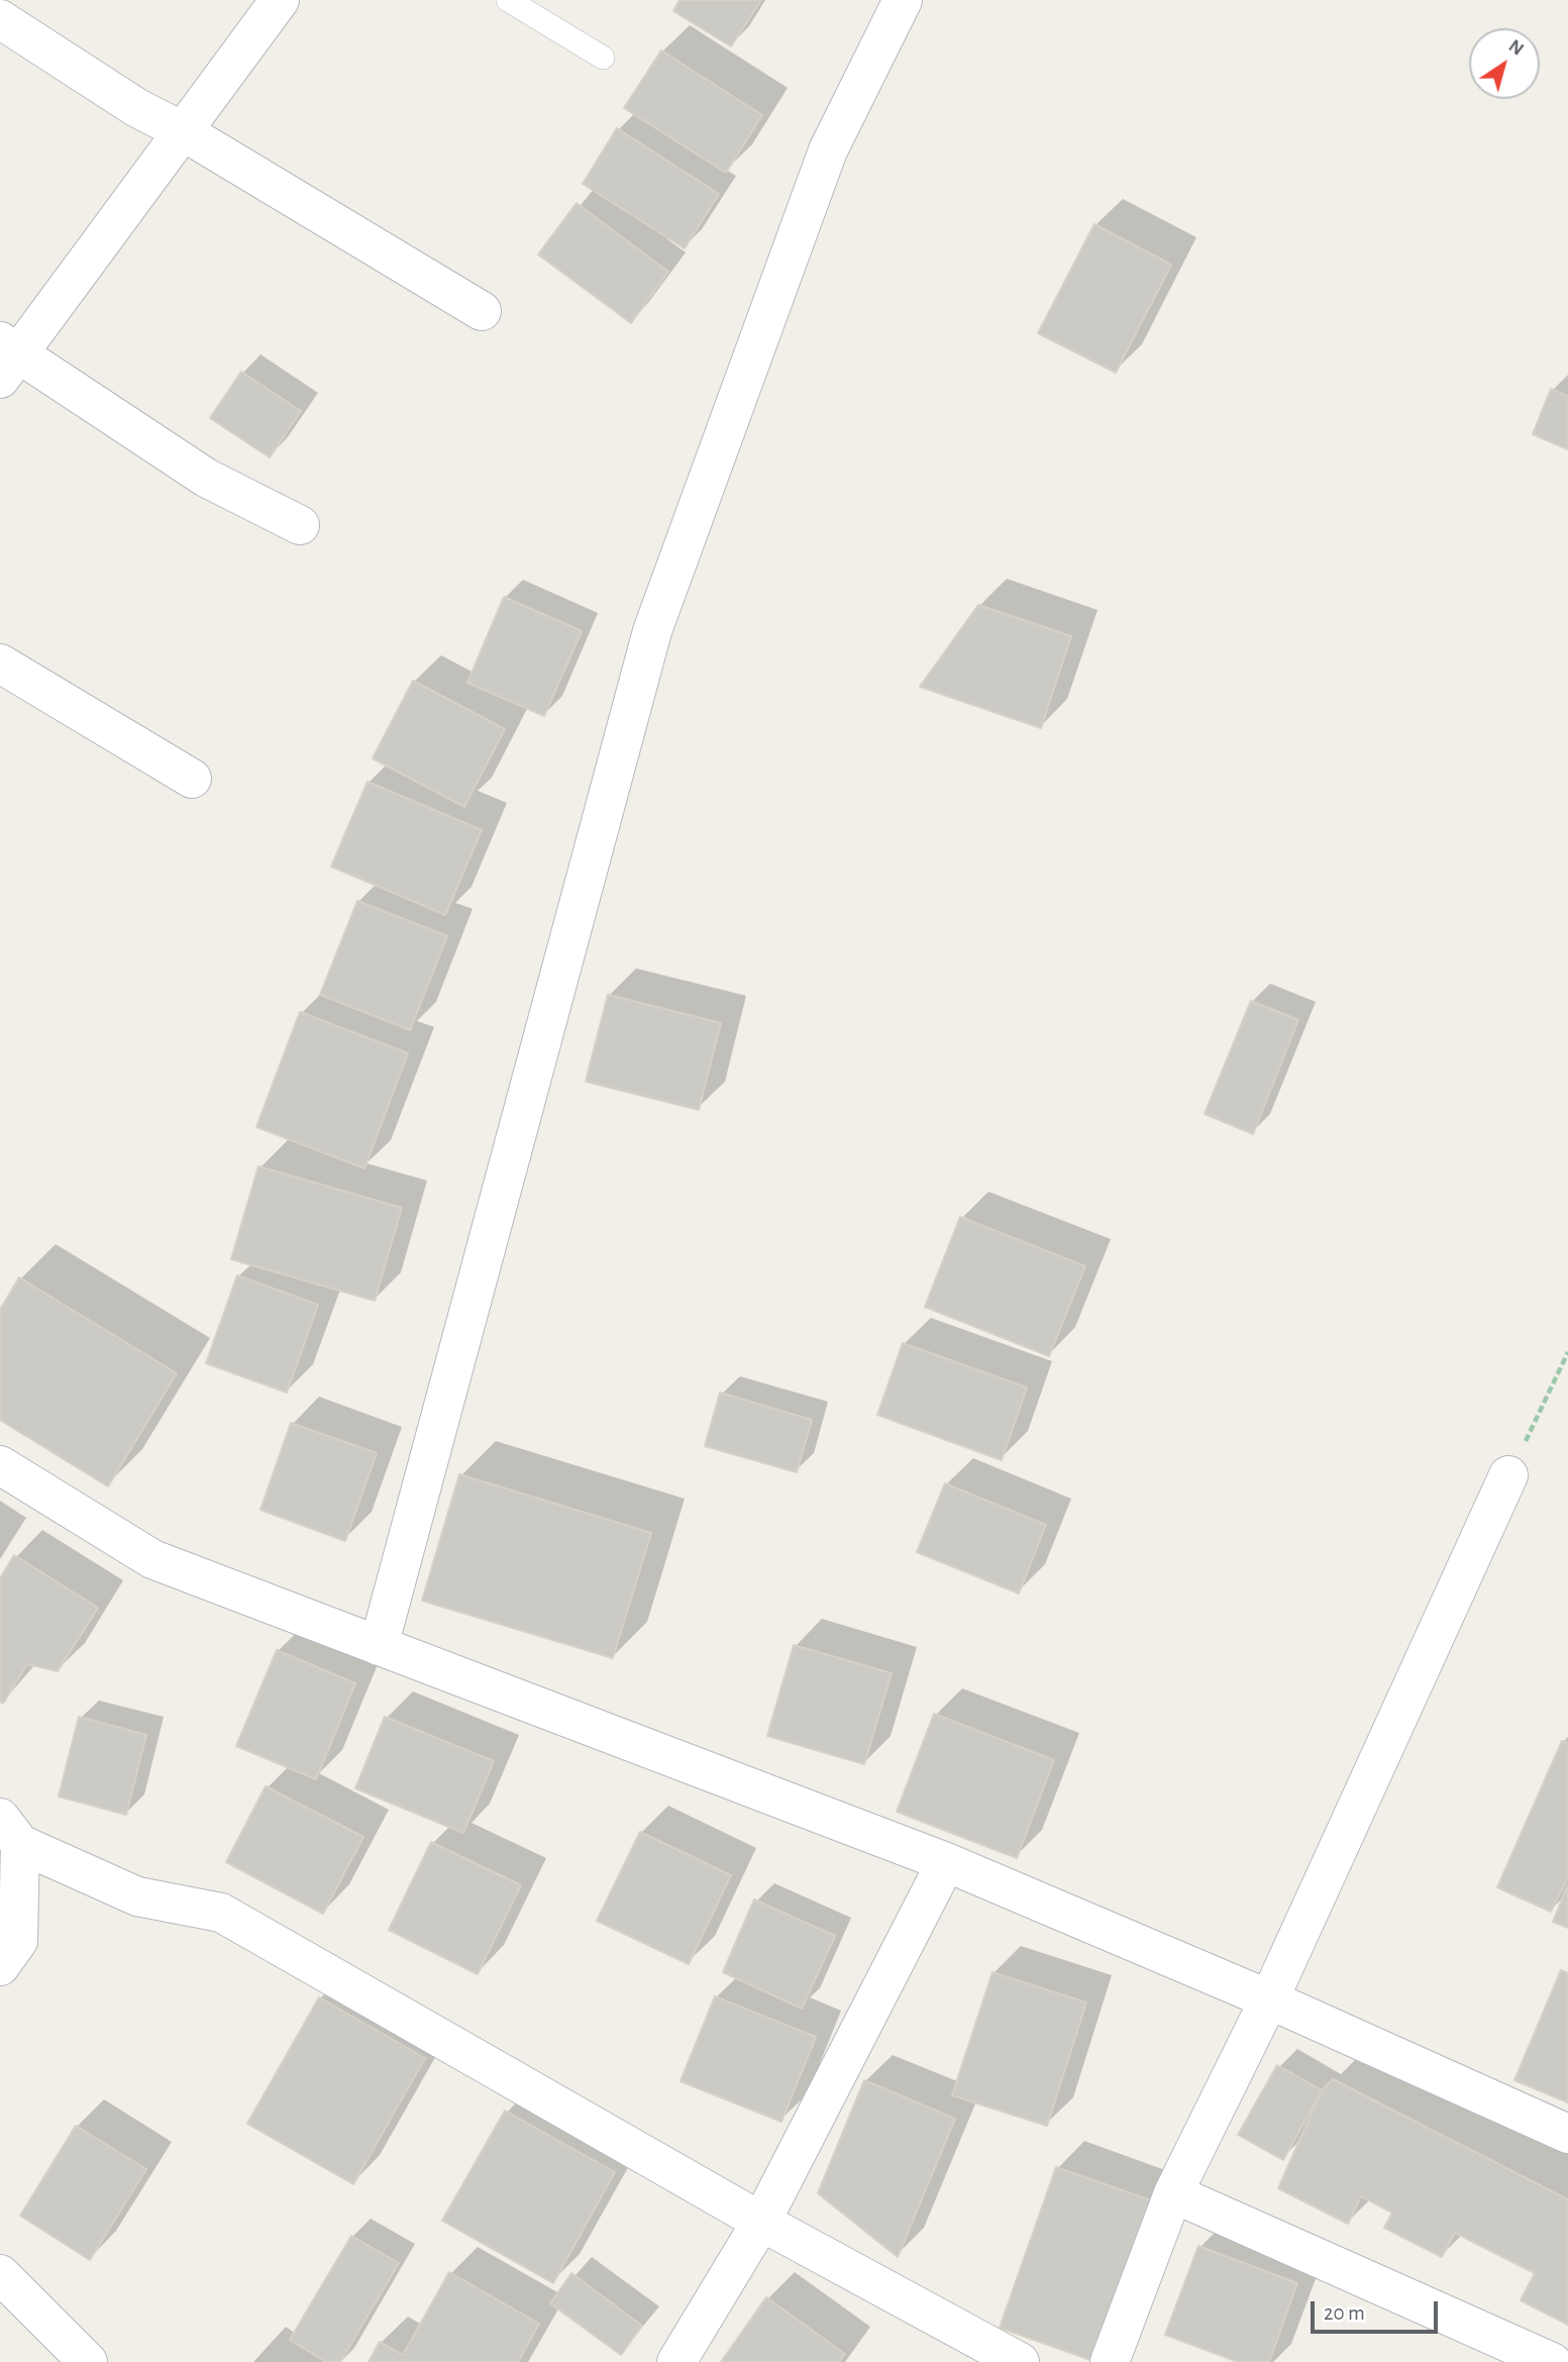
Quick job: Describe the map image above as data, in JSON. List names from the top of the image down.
{
  "scale_bar": "20 m",
  "north": "top right"
}
